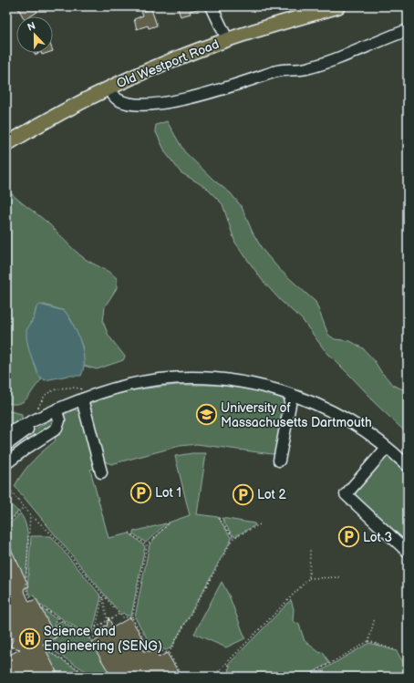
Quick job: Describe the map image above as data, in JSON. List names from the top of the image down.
{
  "streets": {
    "main road": ["Old Westport Road"]
  },
  "places": {
    "school or university": ["University of Massachusetts Dartmouth"],
    "parking": ["Lot 1", "Lot 2", "Lot 3"],
    "building": ["Science and Engineering (SENG)"]
  },
  "north": "top"
}
